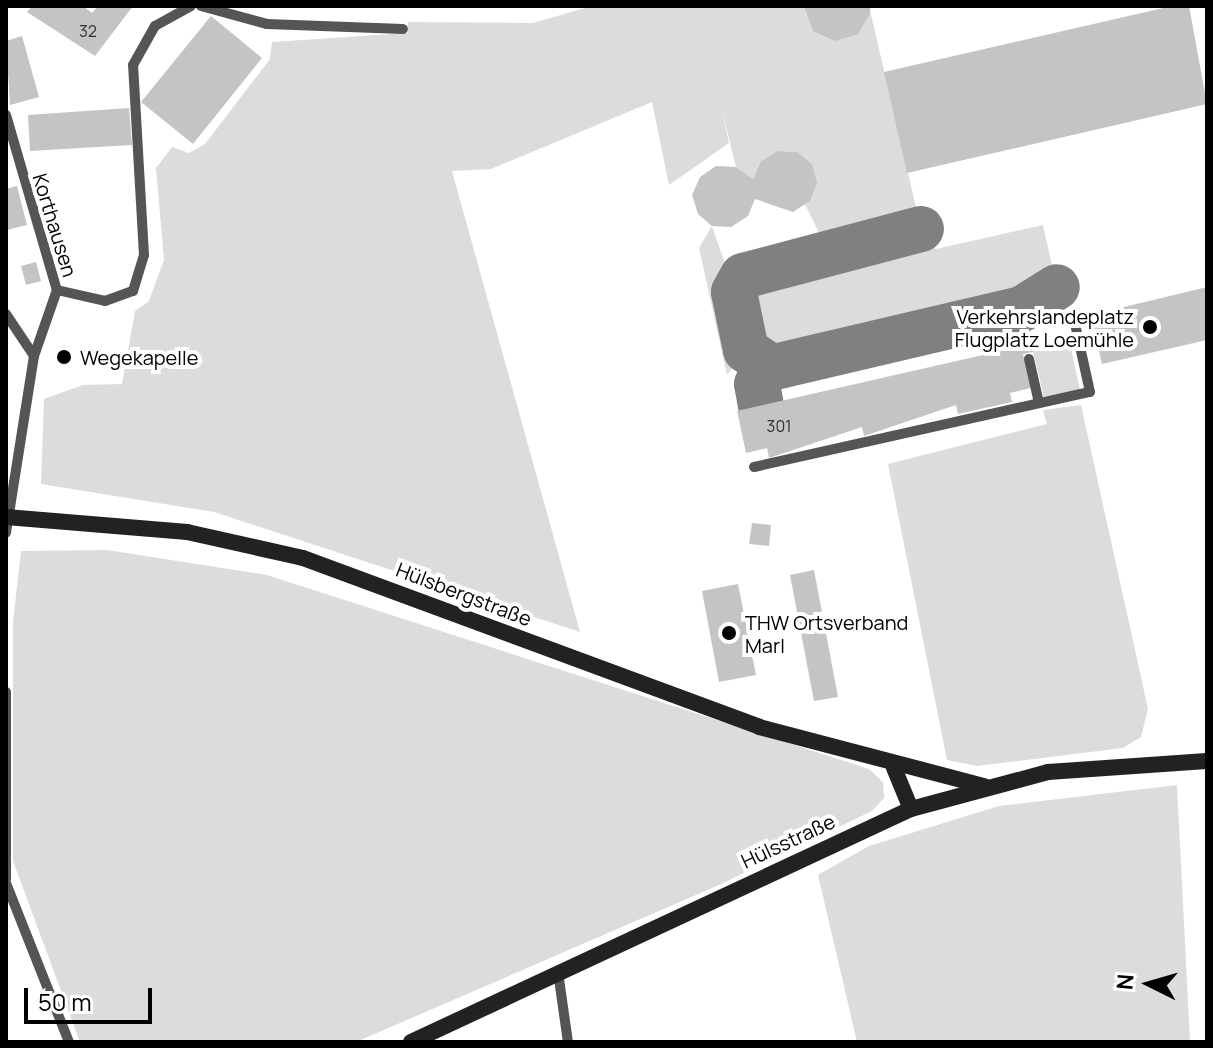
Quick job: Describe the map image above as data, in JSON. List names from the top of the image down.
{
  "streets": {
    "street": ["Hülsbergstraße", "Hülsstraße"],
    "lane": ["Korthausen"]
  },
  "crossings": [
    ["Korthausen", "Hülsbergstraße"],
    ["Hülsbergstraße", "Hülsstraße"]
  ],
  "places": ["Verkehrslandeplatz Flugplatz Loemühle", "Wegekapelle", "THW Ortsverband Marl"],
  "house_numbers": ["32", "301"],
  "scale_bar": "50 m",
  "north": "left"
}
